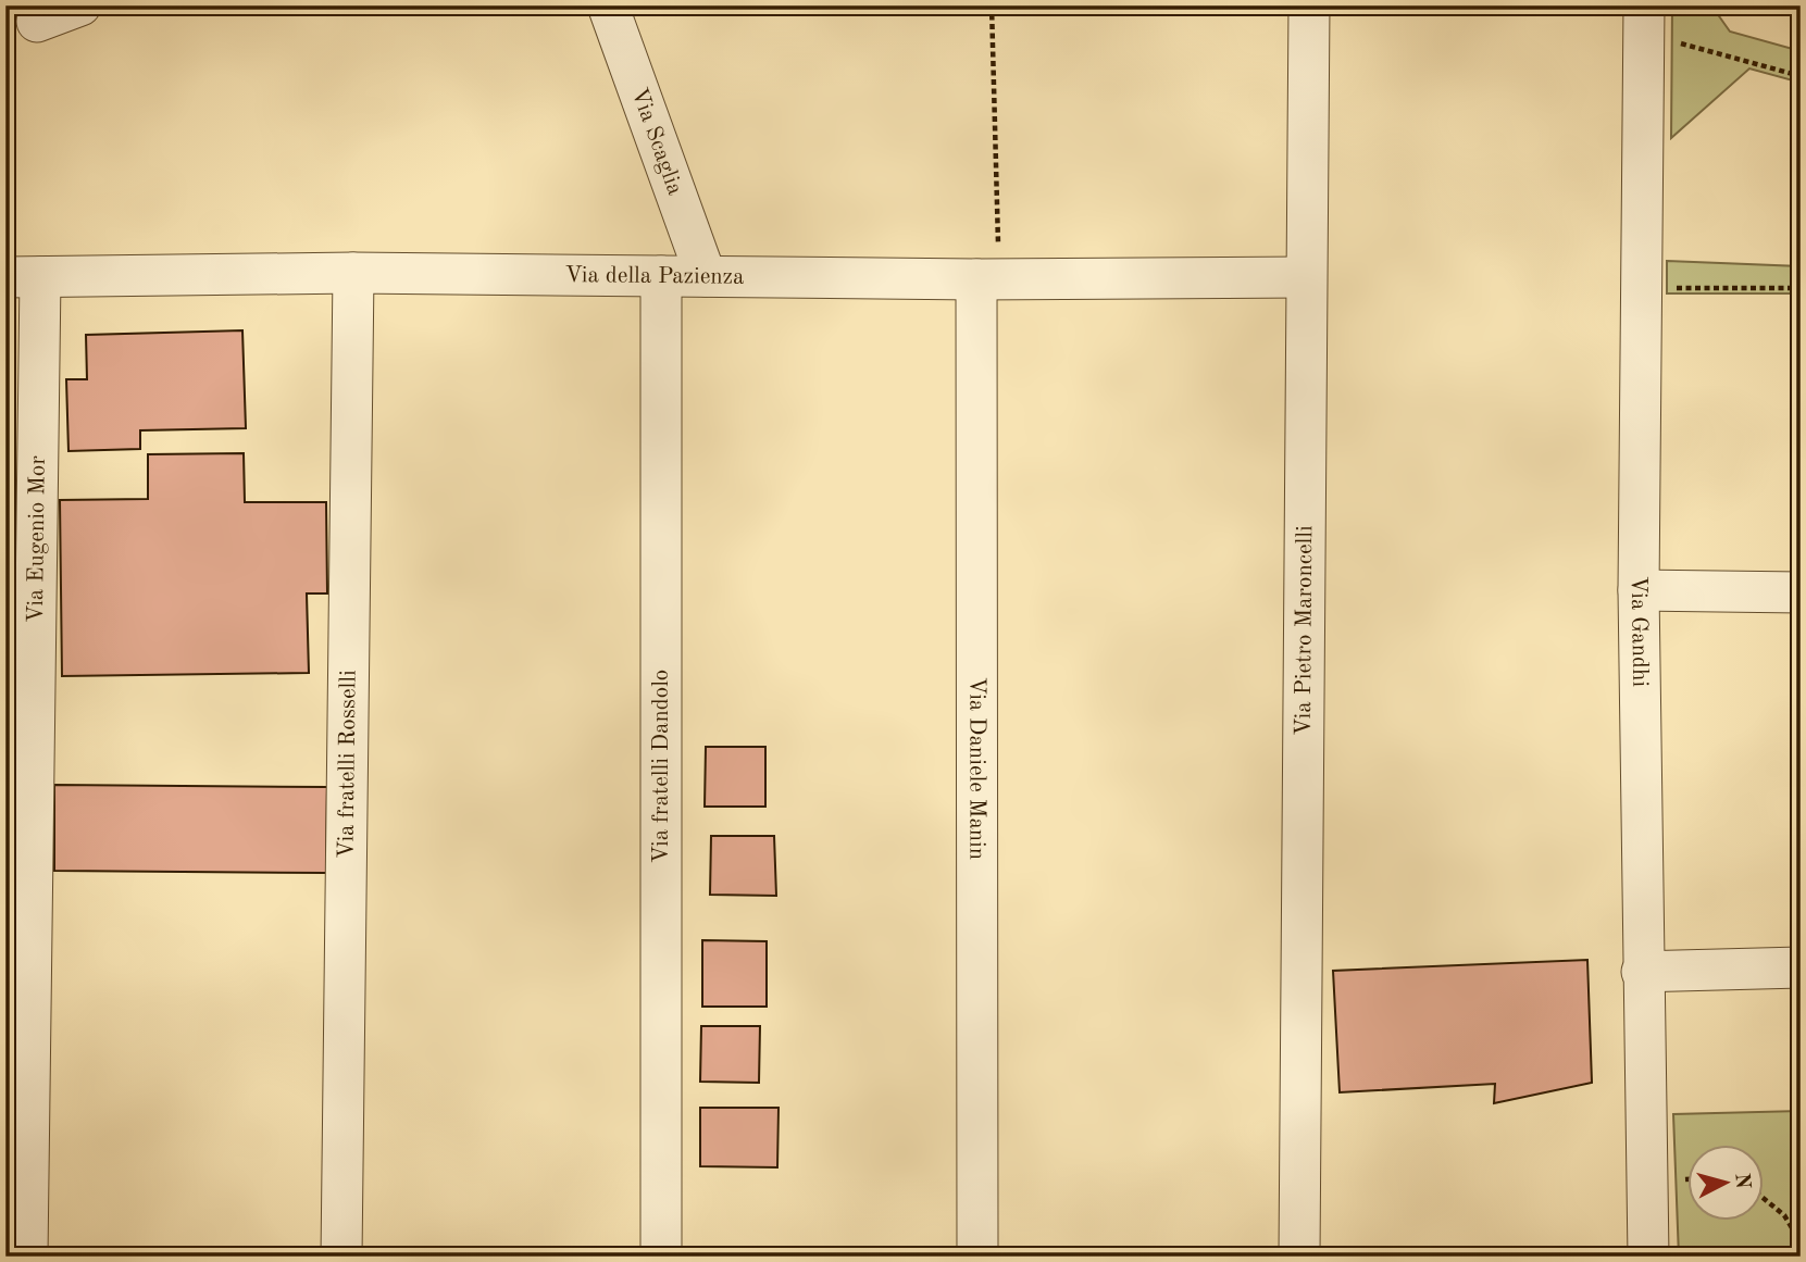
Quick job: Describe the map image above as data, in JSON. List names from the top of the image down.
{
  "streets": {
    "street": [
      "Via Scaglia",
      "Via della Pazienza",
      "Via Eugenio Mor",
      "Via Pietro Maroncelli",
      "Via Gandhi",
      "Via fratelli Rosselli",
      "Via fratelli Dandolo",
      "Via Daniele Manin"
    ]
  },
  "crossings": [
    ["Via Scaglia", "Via della Pazienza"],
    ["Via della Pazienza", "Via Eugenio Mor"],
    ["Via della Pazienza", "Via Pietro Maroncelli"],
    ["Via della Pazienza", "Via fratelli Rosselli"],
    ["Via della Pazienza", "Via fratelli Dandolo"],
    ["Via della Pazienza", "Via Daniele Manin"]
  ],
  "north": "right"
}
